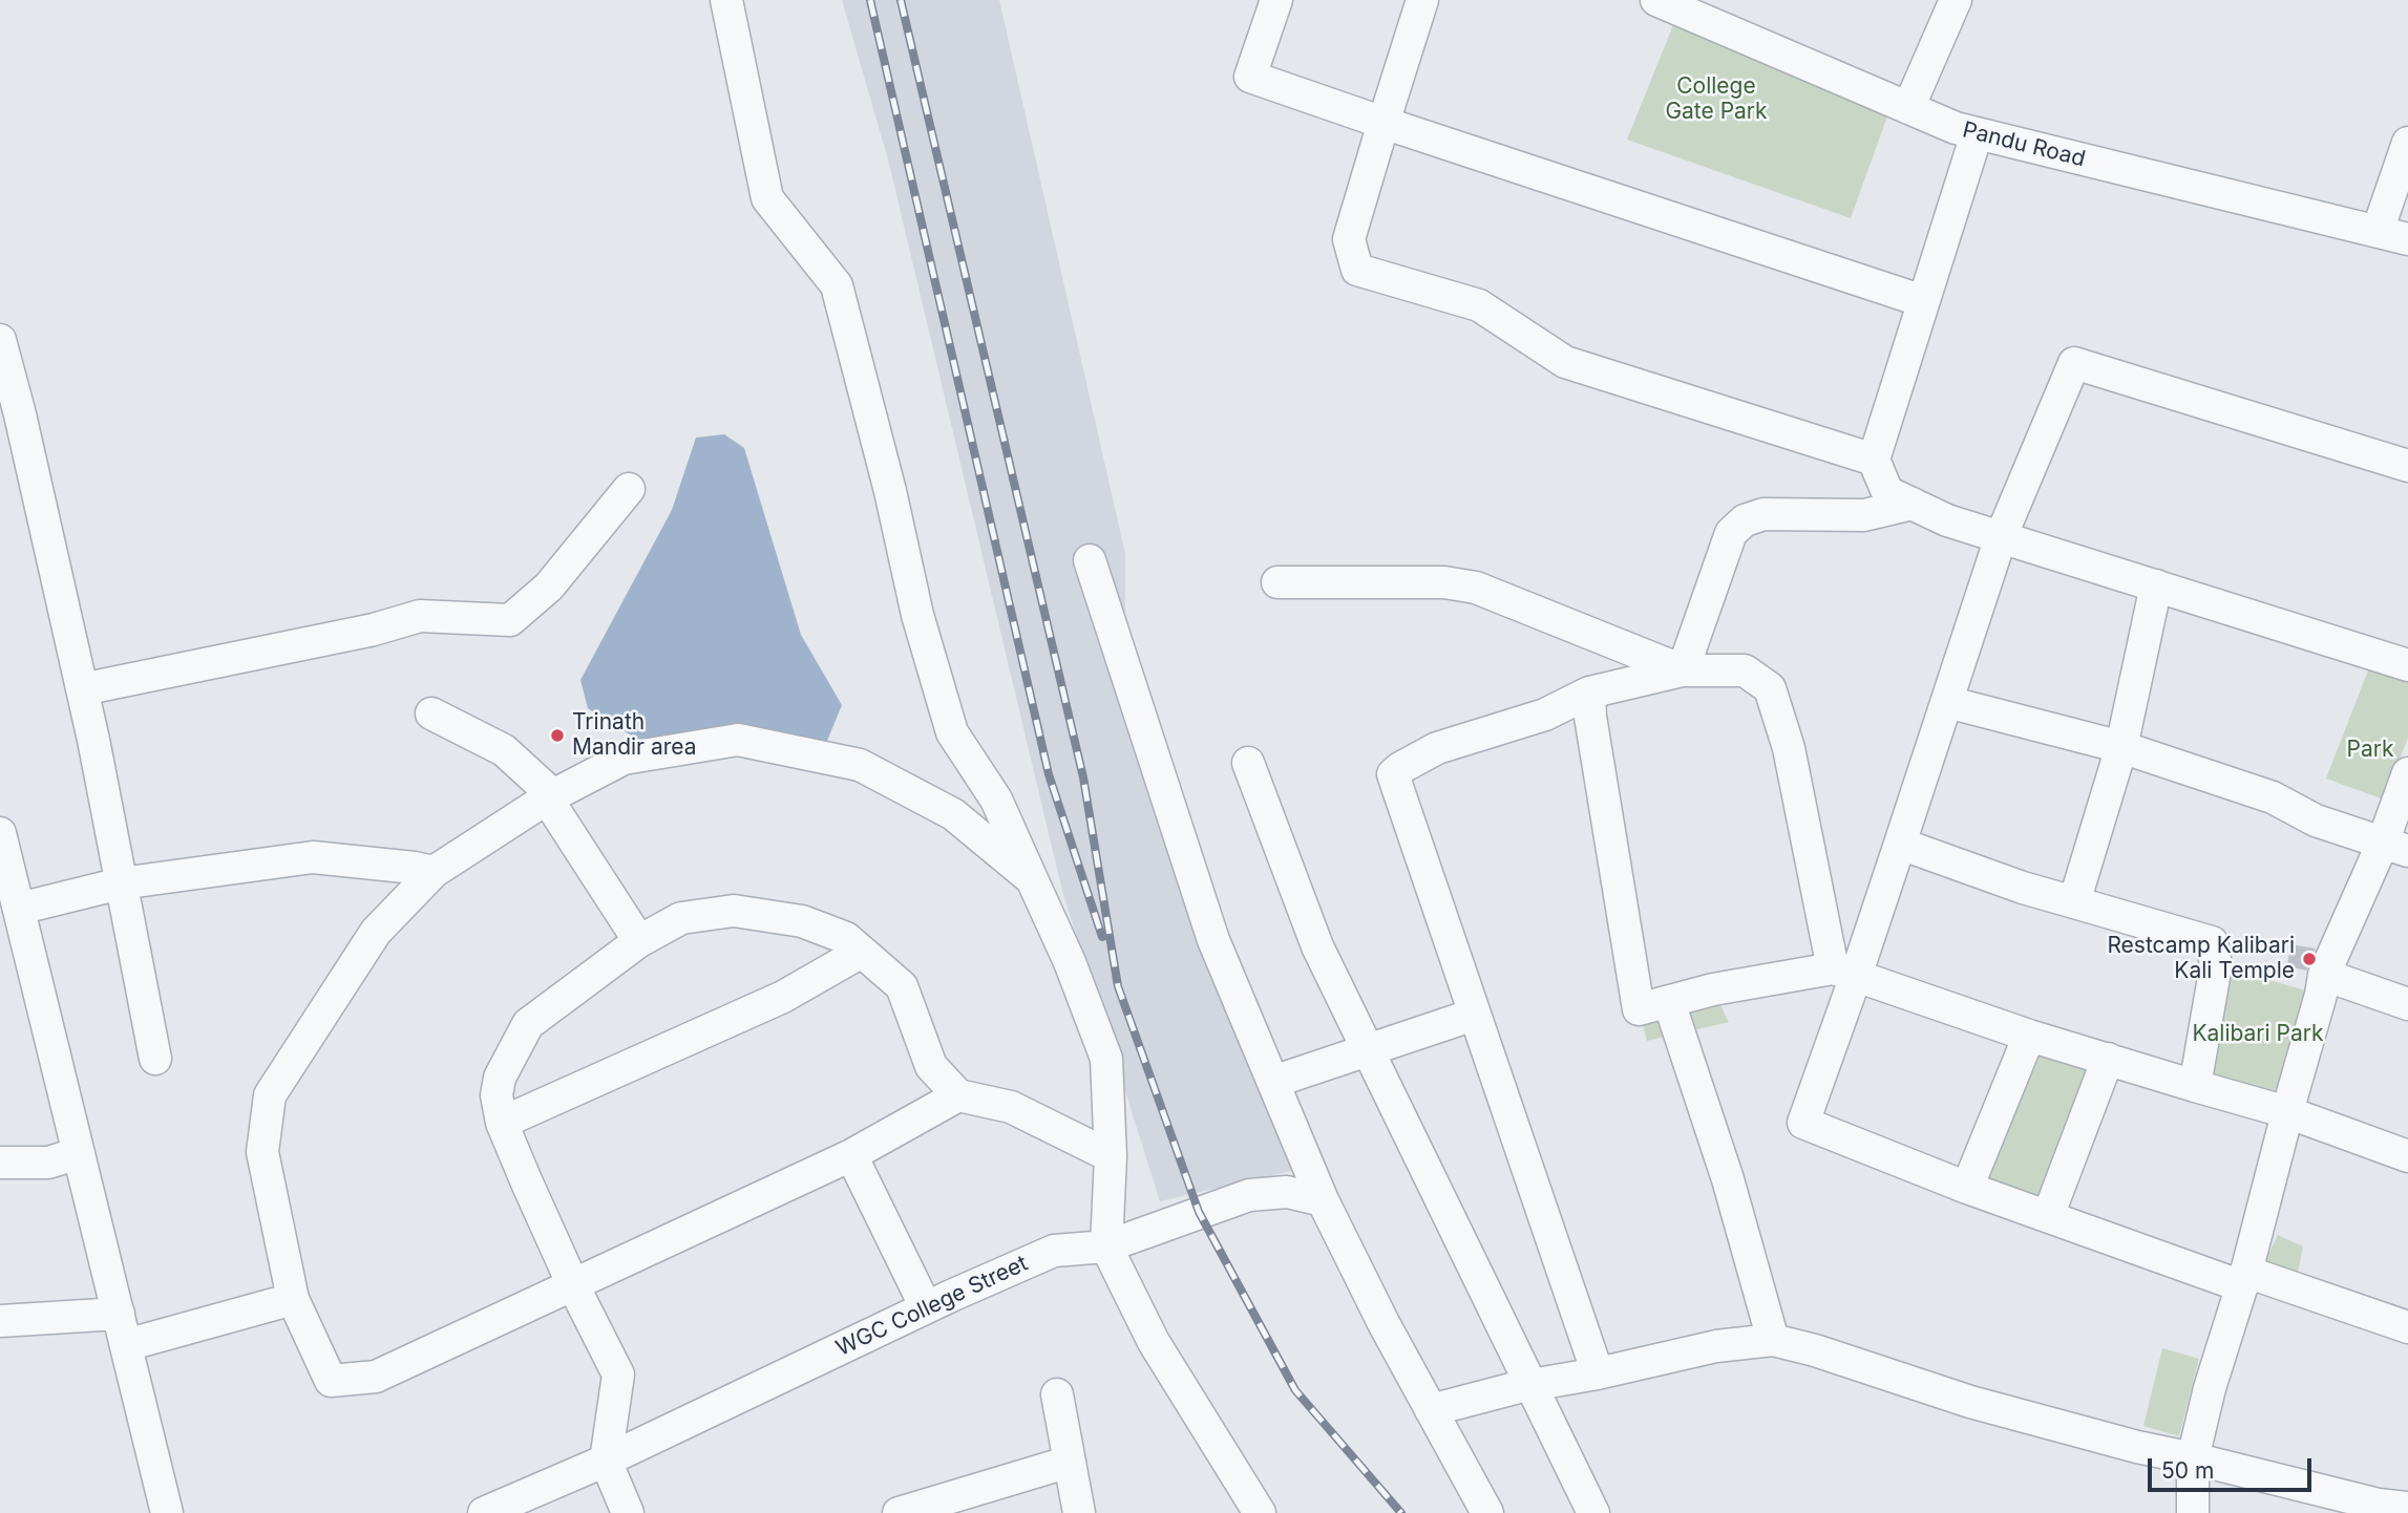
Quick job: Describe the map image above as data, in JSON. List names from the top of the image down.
{
  "streets": {
    "street": ["Pandu Road", "WGC College Street"]
  },
  "parks": ["College Gate Park", "Park", "Kalibari Park"],
  "places": ["Trinath Mandir area", "Restcamp Kalibari Kali Temple"],
  "scale_bar": "50 m"
}
